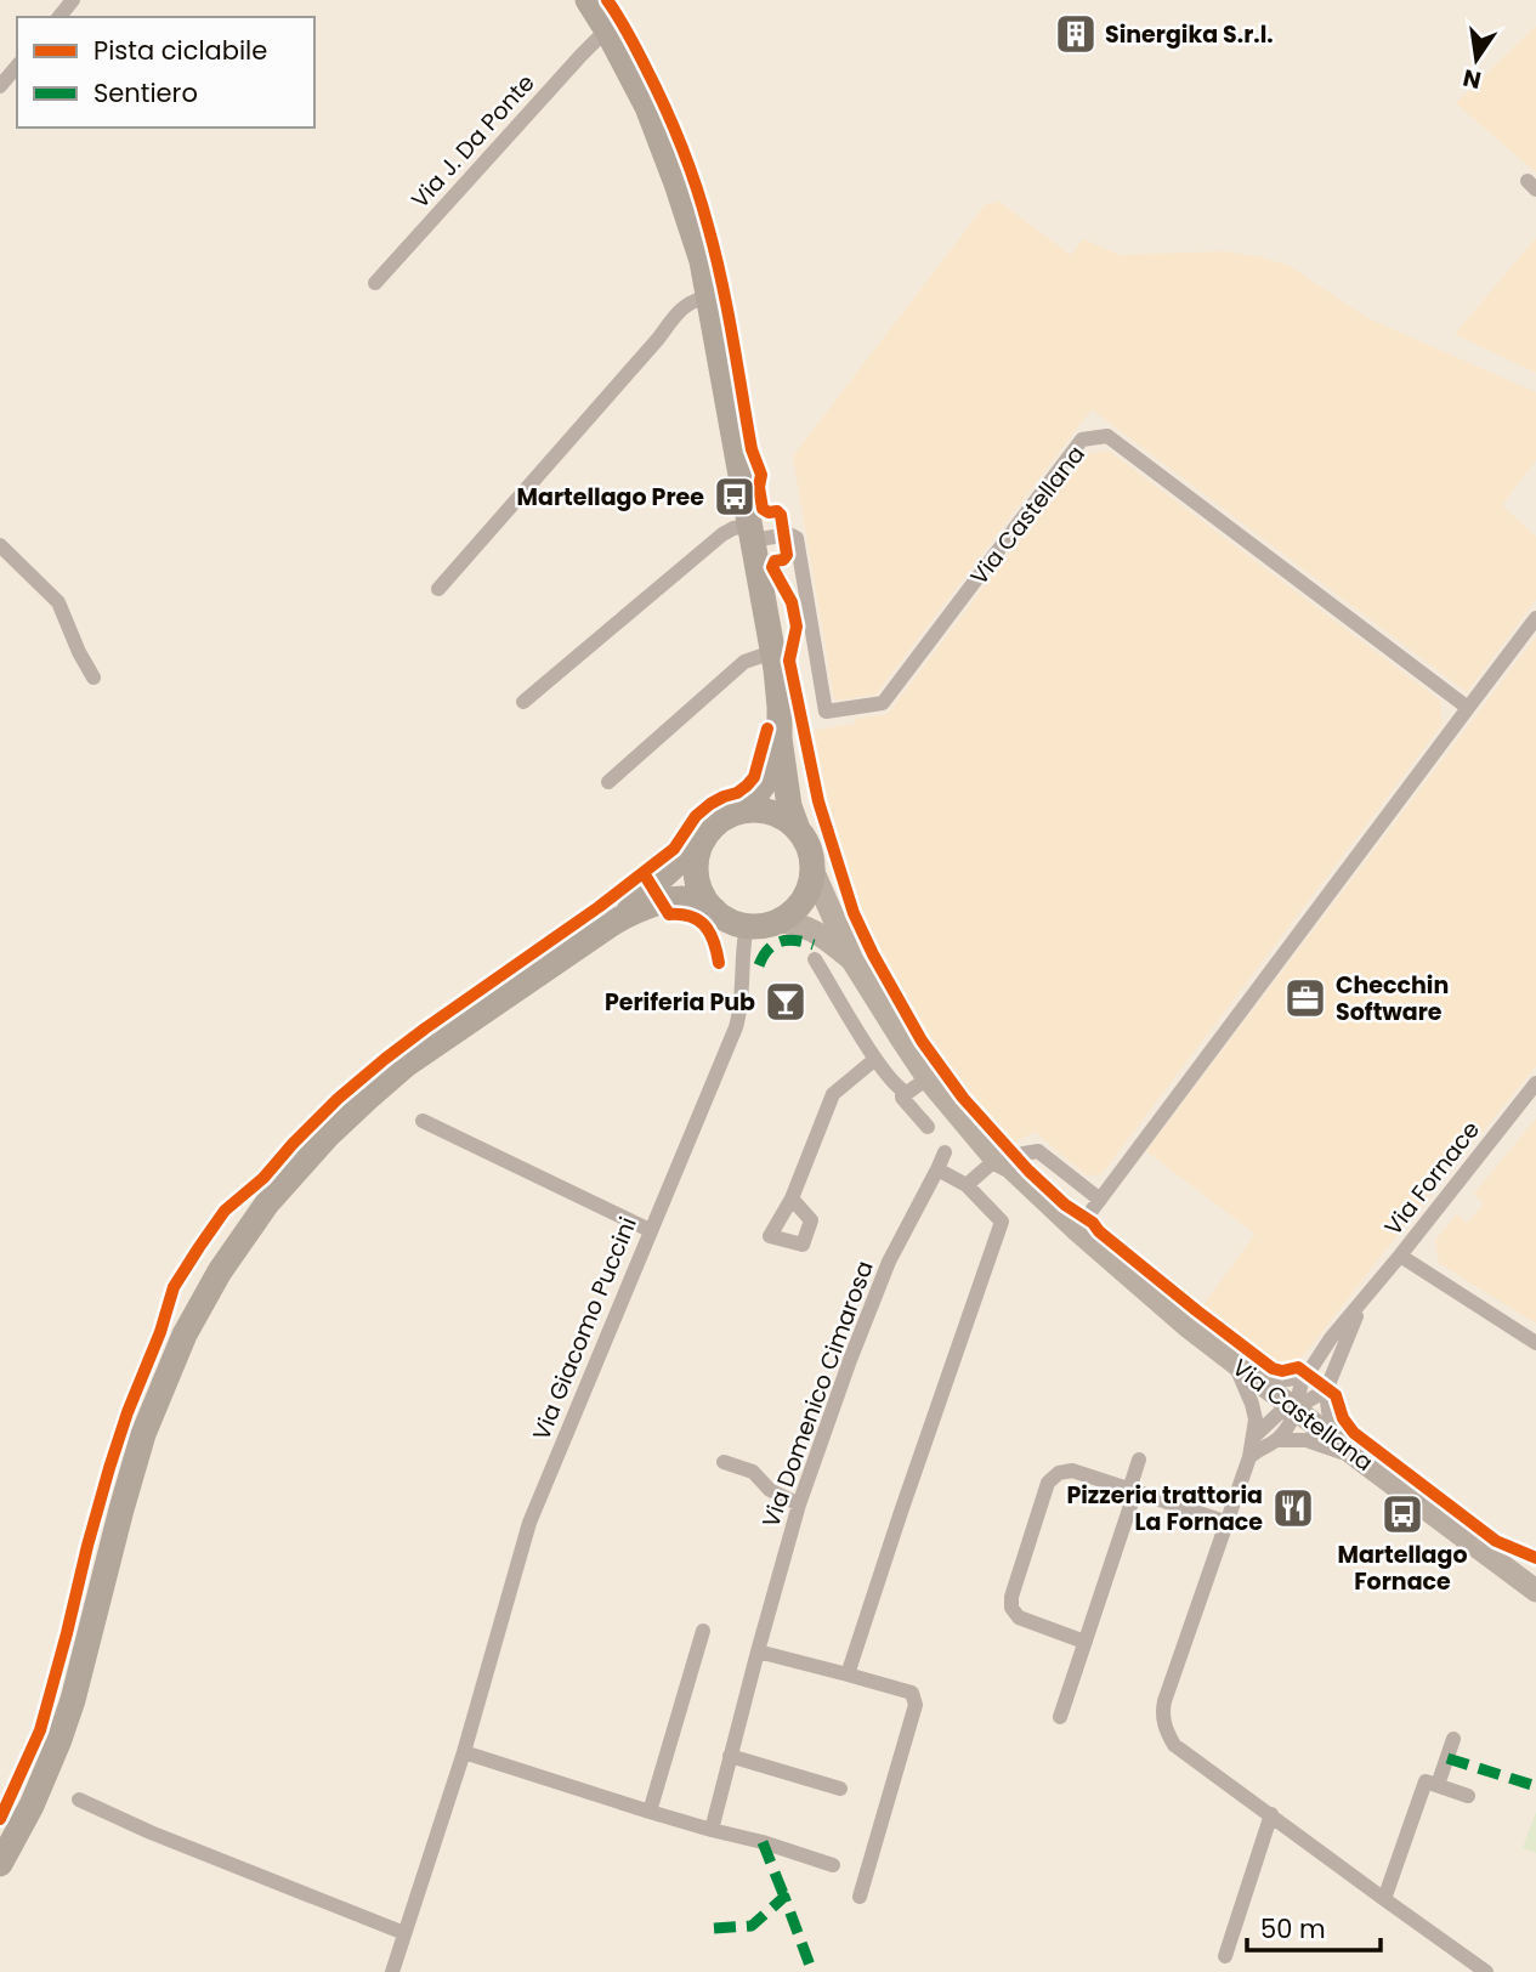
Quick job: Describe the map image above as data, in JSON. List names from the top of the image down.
{
  "streets": {
    "street": [
      "Via J. Da Ponte",
      "Via Castellana",
      "Via Fornace",
      "Via Giacomo Puccini",
      "Via Domenico Cimarosa"
    ]
  },
  "crossings": [
    ["Via Castellana", "Via Fornace"],
    ["Via Castellana", "Via Giacomo Puccini"]
  ],
  "places": {
    "building": ["Sinergika S.r.l."],
    "bus stop": ["Martellago Pree", "Martellago Fornace"],
    "office": ["Checchin Software"],
    "bar": ["Periferia Pub"],
    "restaurant": ["Pizzeria trattoria La Fornace"]
  },
  "legend": ["Pista ciclabile", "Sentiero"],
  "scale_bar": "50 m",
  "north": "bottom"
}
